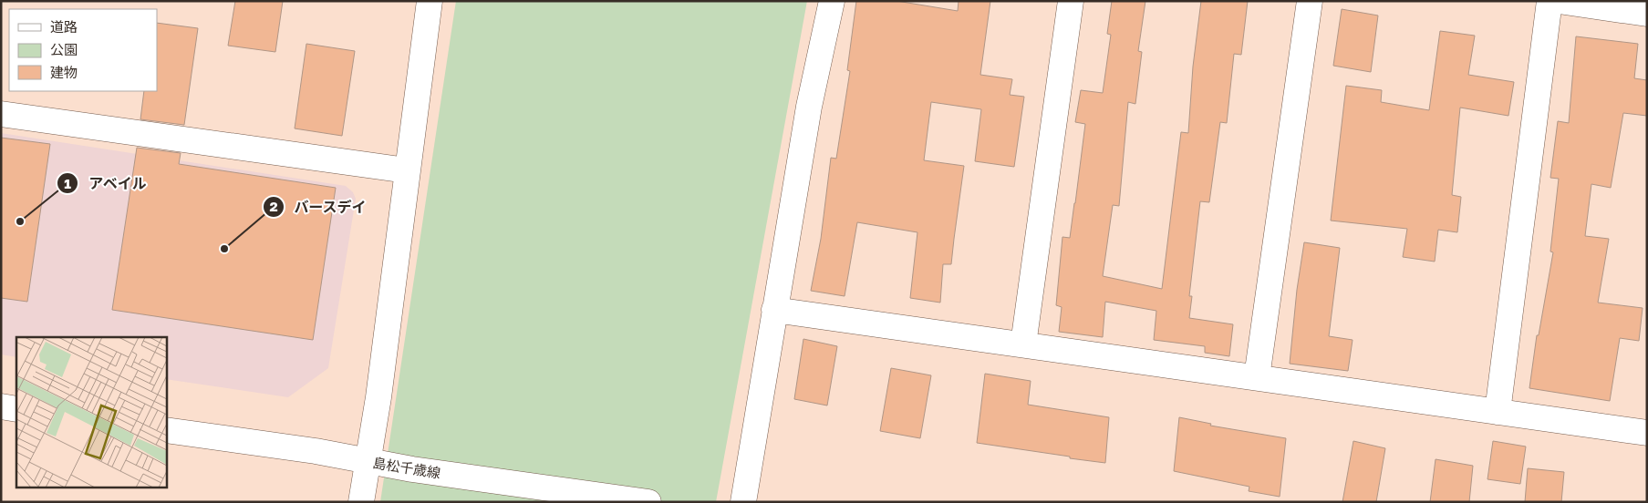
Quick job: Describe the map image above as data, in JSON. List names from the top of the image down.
{
  "streets": {
    "street": ["島松千歳線"]
  },
  "places": ["アベイル", "バースデイ"],
  "legend": ["道路", "公園", "建物"]
}
